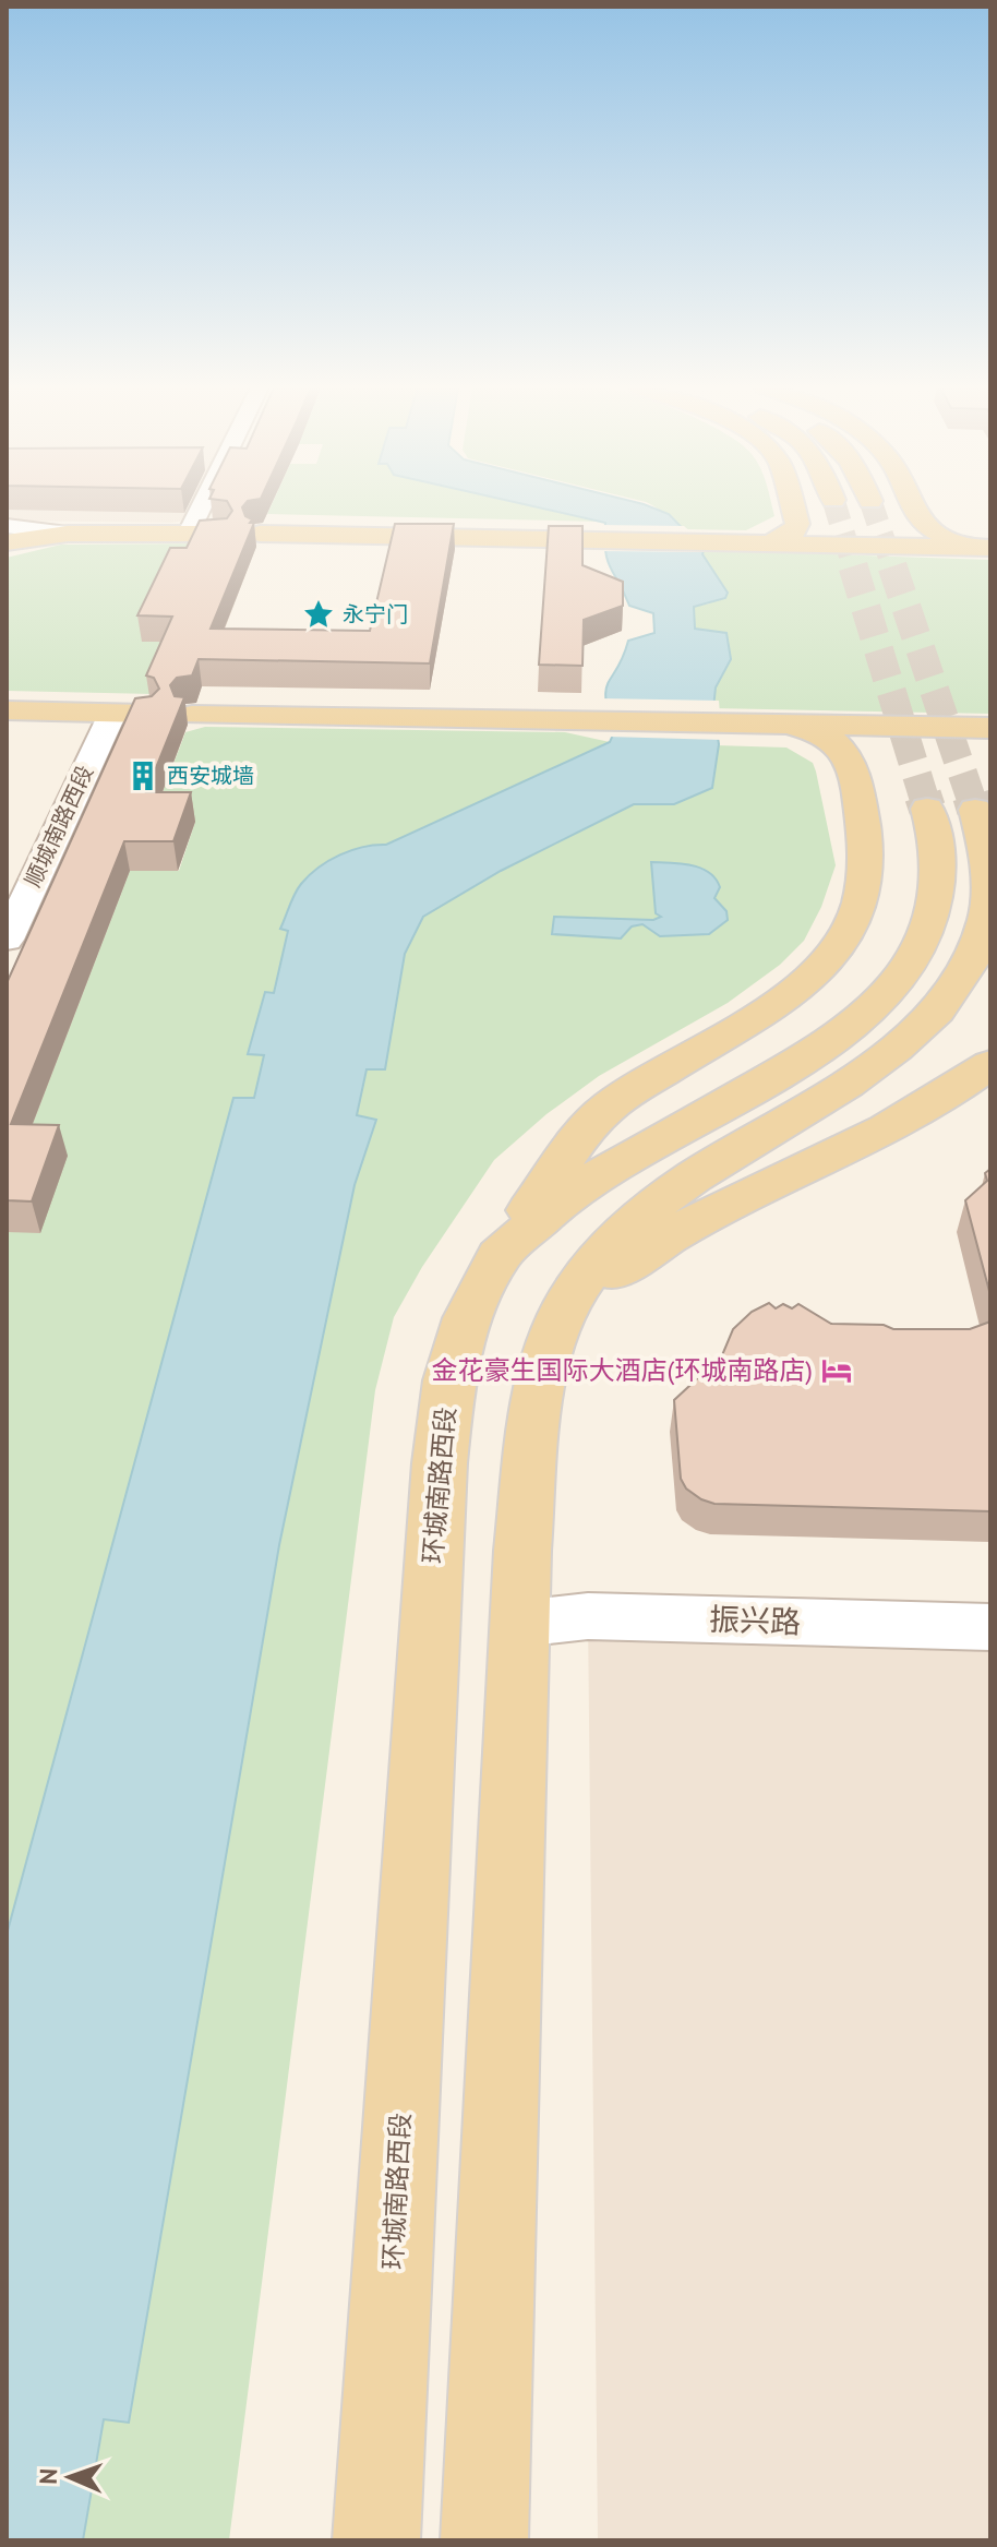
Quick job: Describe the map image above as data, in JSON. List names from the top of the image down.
{
  "streets": {
    "main road": ["环城南路西段"],
    "street": ["顺城南路西段", "振兴路"]
  },
  "places": {
    "place": ["永宁门"],
    "building": ["西安城墙"],
    "hotel": ["金花豪生国际大酒店(环城南路店)"]
  },
  "north": "left"
}
